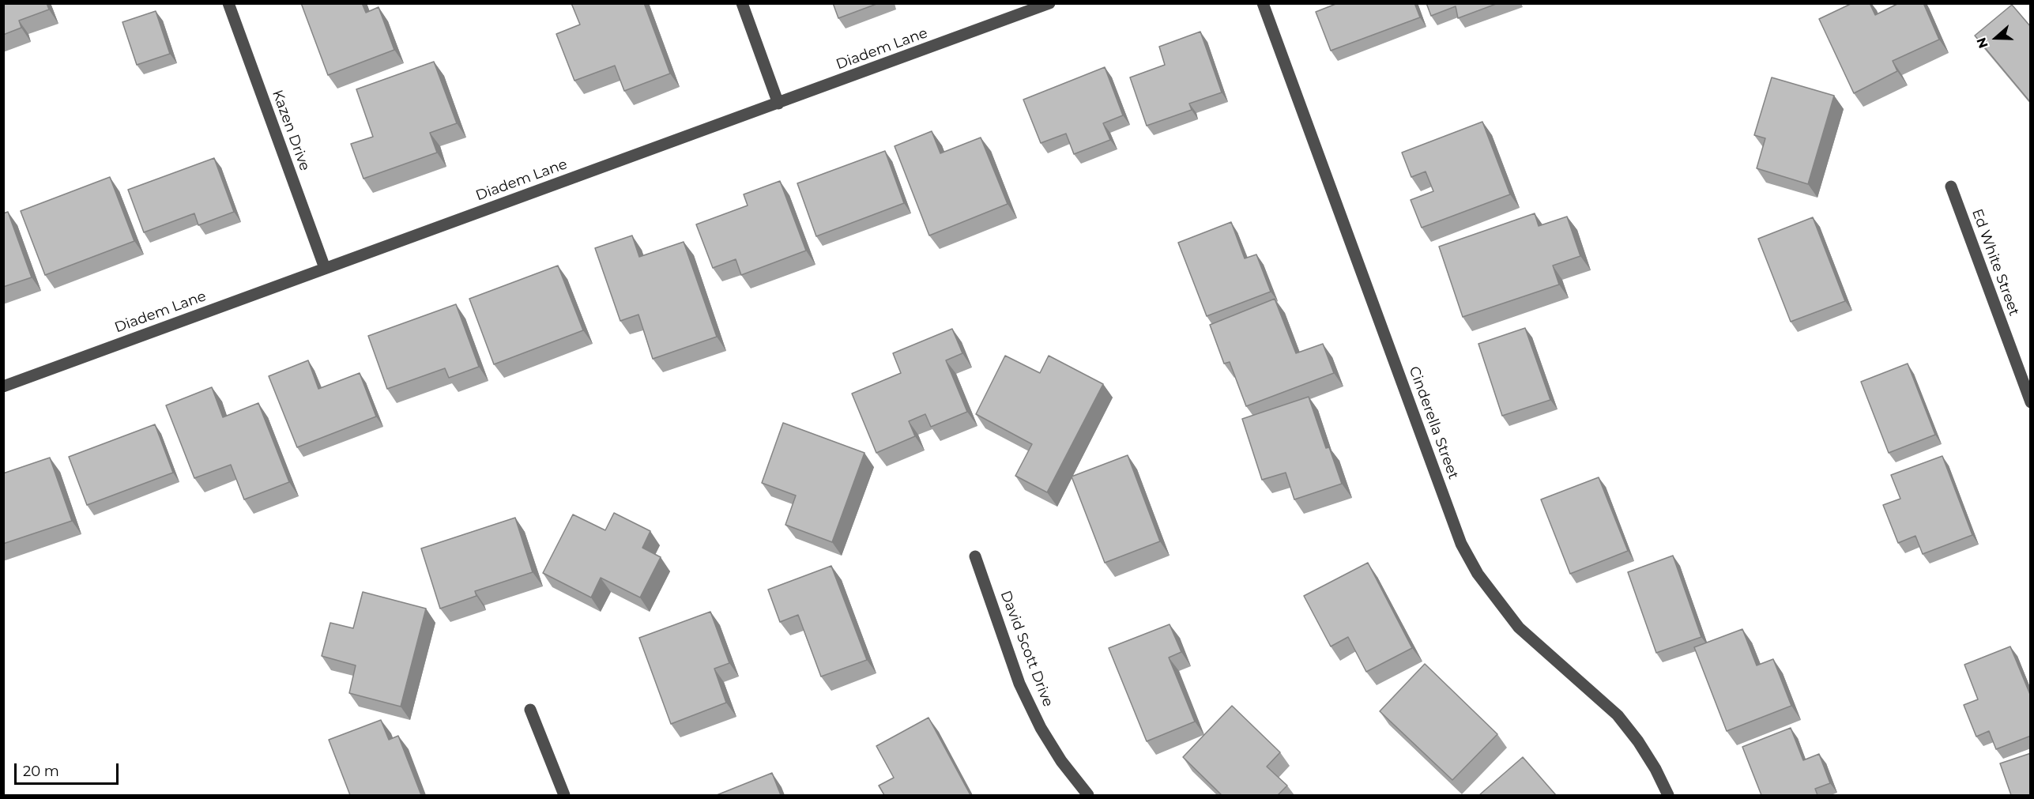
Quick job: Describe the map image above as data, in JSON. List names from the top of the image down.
{
  "streets": {
    "street": [
      "Diadem Lane",
      "Kazen Drive",
      "Ed White Street",
      "Cinderella Street",
      "David Scott Drive"
    ]
  },
  "crossings": [
    ["Diadem Lane", "Kazen Drive"]
  ],
  "scale_bar": "20 m",
  "north": "left"
}
